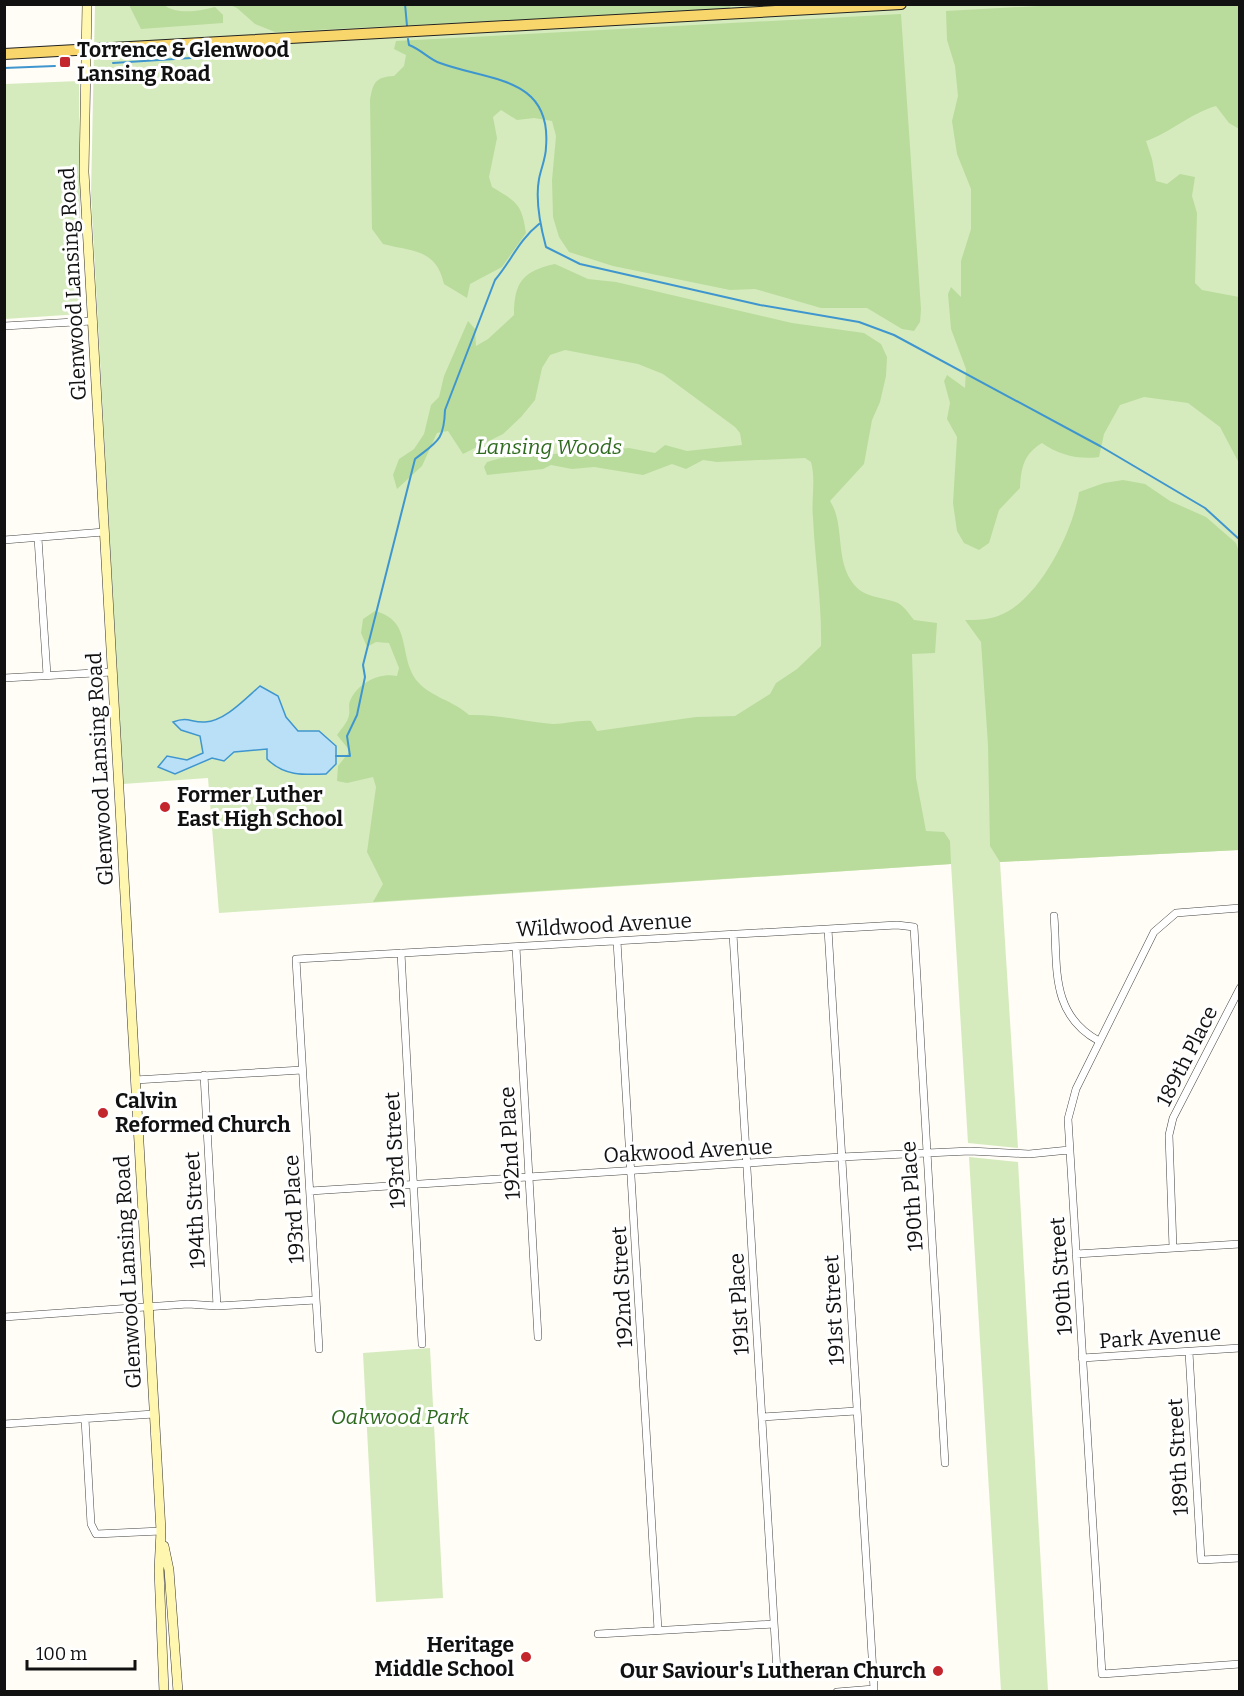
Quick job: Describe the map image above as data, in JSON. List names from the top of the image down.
{
  "streets": {
    "main road": ["Glenwood Lansing Road"],
    "street": [
      "Wildwood Avenue",
      "189th Place",
      "192nd Place",
      "193rd Street",
      "Oakwood Avenue",
      "190th Place",
      "193rd Place",
      "194th Street",
      "190th Street",
      "192nd Street",
      "191st Place",
      "191st Street",
      "Park Avenue",
      "189th Street"
    ]
  },
  "crossings": [
    ["Wildwood Avenue", "192nd Place"],
    ["Wildwood Avenue", "193rd Street"],
    ["Wildwood Avenue", "190th Place"],
    ["Wildwood Avenue", "193rd Place"],
    ["Wildwood Avenue", "192nd Street"],
    ["Wildwood Avenue", "191st Place"],
    ["Wildwood Avenue", "191st Street"],
    ["192nd Place", "Oakwood Avenue"],
    ["193rd Street", "Oakwood Avenue"],
    ["Oakwood Avenue", "190th Place"],
    ["Oakwood Avenue", "193rd Place"],
    ["Oakwood Avenue", "190th Street"],
    ["Oakwood Avenue", "192nd Street"],
    ["Oakwood Avenue", "191st Place"],
    ["Oakwood Avenue", "191st Street"],
    ["190th Street", "Park Avenue"],
    ["Park Avenue", "189th Street"]
  ],
  "parks": ["Lansing Woods", "Oakwood Park"],
  "places": {
    "transit": ["Torrence & Glenwood Lansing Road"],
    "other": [
      "Former Luther East High School",
      "Calvin Reformed Church",
      "Heritage Middle School",
      "Our Saviour's Lutheran Church"
    ]
  },
  "scale_bar": "100 m"
}
